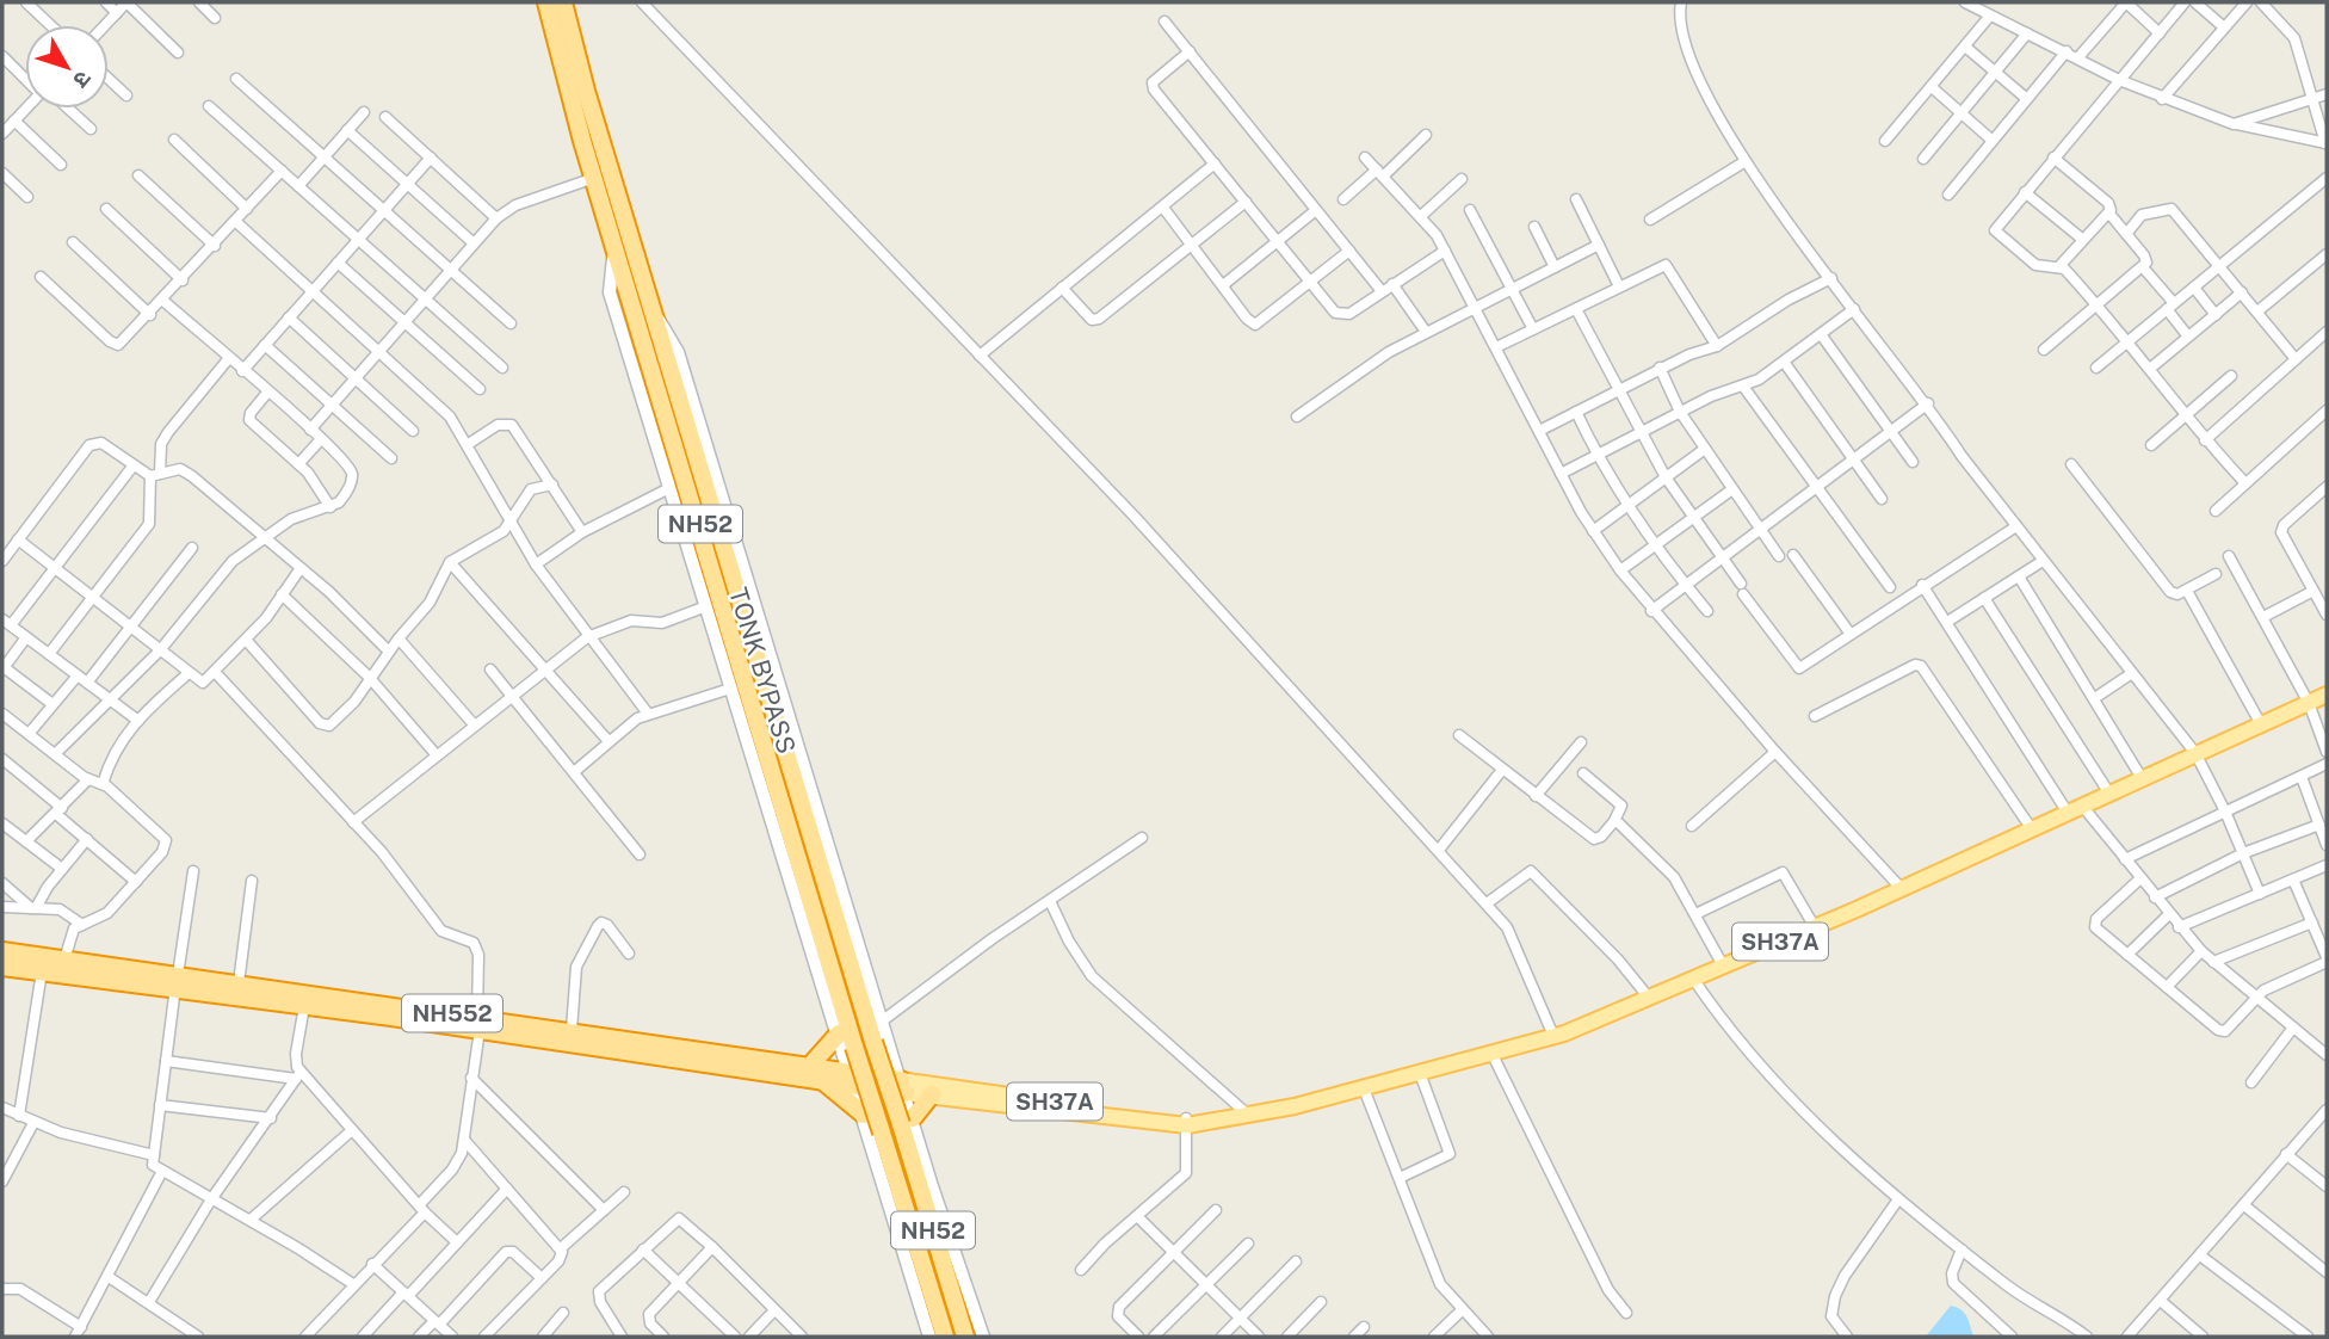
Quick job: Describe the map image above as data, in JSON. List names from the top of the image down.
{
  "streets": {
    "highway": ["NH52", "TONK BYPASS", "NH552"],
    "main road": ["SH37A"]
  },
  "crossings": [
    ["SH37A", "NH552"]
  ],
  "north": "bottom right"
}
